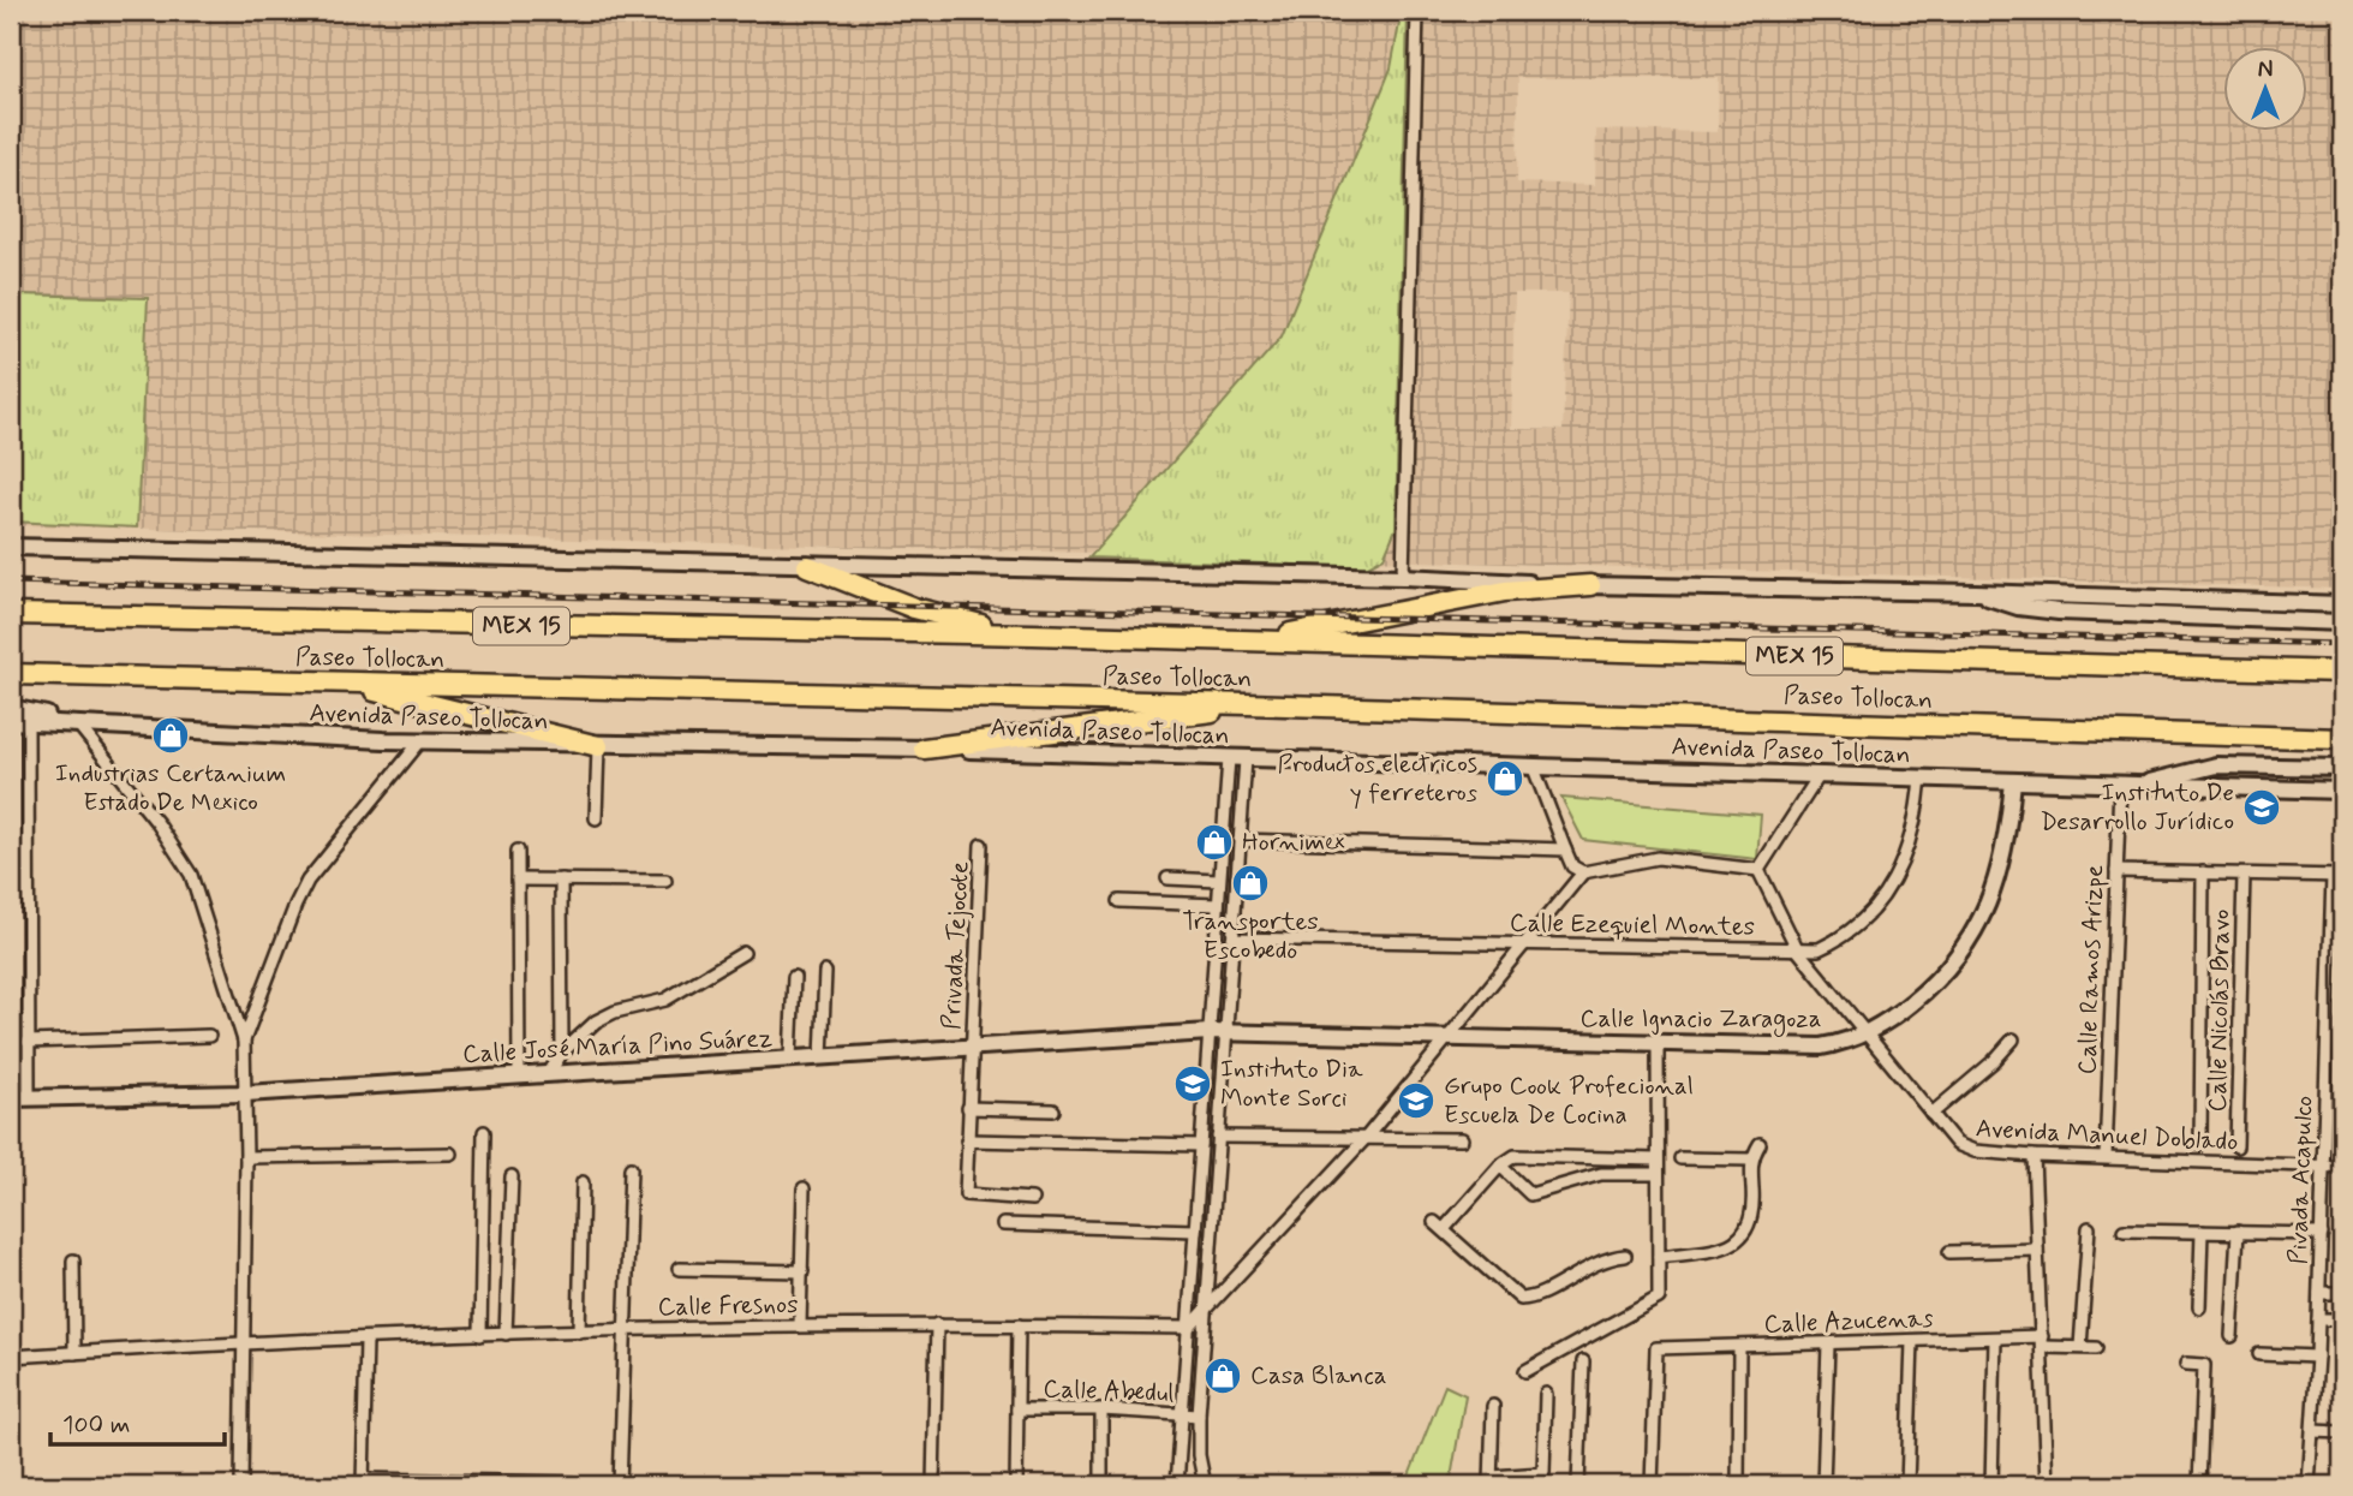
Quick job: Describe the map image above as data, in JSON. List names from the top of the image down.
{
  "streets": {
    "highway": ["MEX 15", "Paseo Tollocan"],
    "main road": ["Avenida Paseo Tollocan", "Calle Ignacio Zaragoza", "Calle José María Pino Suárez"],
    "street": [
      "Calle Ezequiel Montes",
      "Privada Tejocote",
      "Calle Ramos Arizpe",
      "Calle Nicolás Bravo",
      "Avenida Manuel Doblado",
      "Pivada Acapulco",
      "Calle Fresnos",
      "Calle Azucenas",
      "Calle Abedul"
    ]
  },
  "crossings": [
    ["Avenida Paseo Tollocan", "Calle Ezequiel Montes"],
    ["Avenida Paseo Tollocan", "Calle Ramos Arizpe"],
    ["Avenida Paseo Tollocan", "Calle Ignacio Zaragoza"],
    ["Calle Ezequiel Montes", "Avenida Manuel Doblado"],
    ["Privada Tejocote", "Calle José María Pino Suárez"],
    ["Calle Ramos Arizpe", "Avenida Manuel Doblado"],
    ["Calle Ignacio Zaragoza", "Calle José María Pino Suárez"],
    ["Calle Ignacio Zaragoza", "Avenida Manuel Doblado"],
    ["Avenida Manuel Doblado", "Pivada Acapulco"]
  ],
  "places": {
    "shop": [
      "Industrias Certanium Estado De Mexico",
      "Productos electricos y ferreteros",
      "Hornimex",
      "Transportes Escobedo",
      "Casa Blanca"
    ],
    "school or university": ["Instituto De Desarrollo Jurídico", "Instituto Dia Monte Sorci", "Grupo Cook Profecional Escuela De Cocina"]
  },
  "scale_bar": "100 m",
  "north": "top"
}
